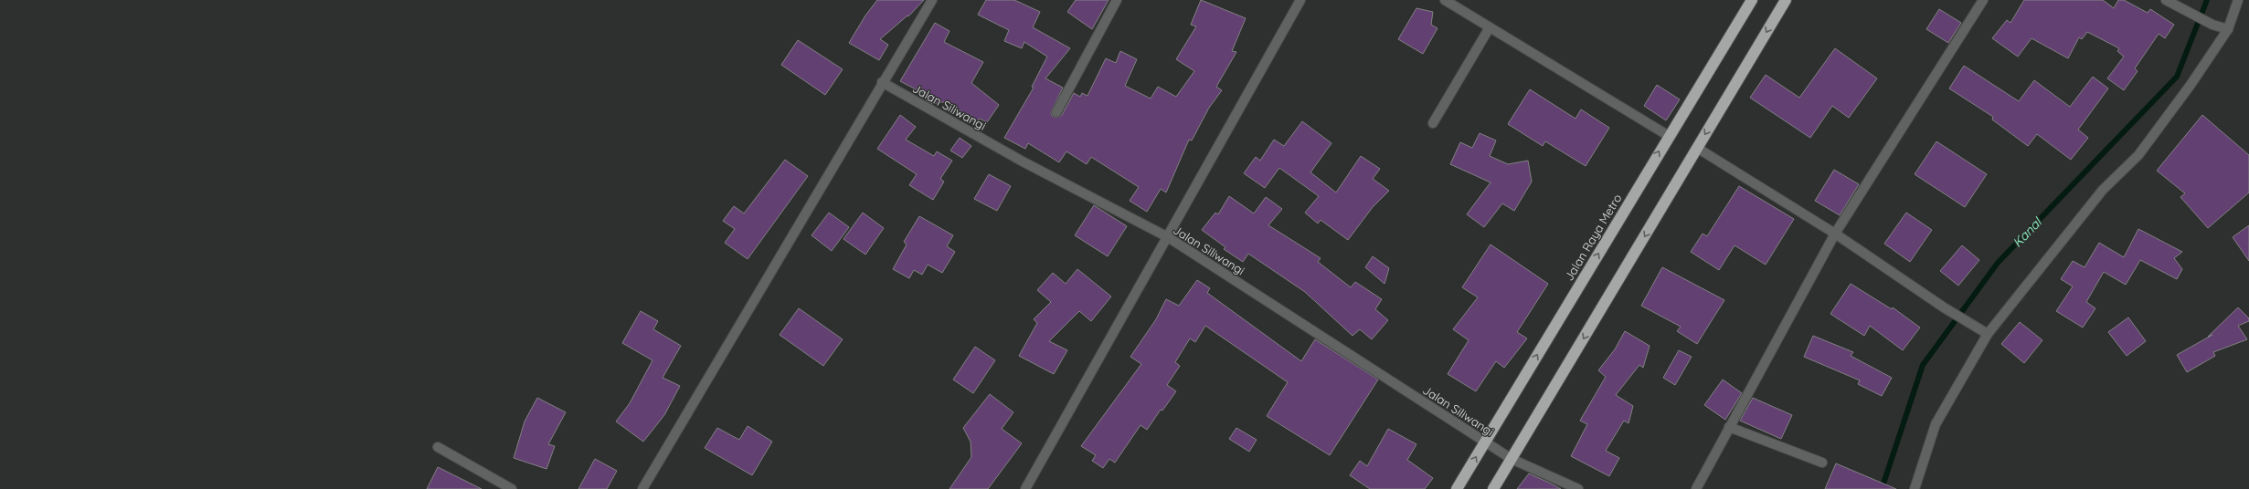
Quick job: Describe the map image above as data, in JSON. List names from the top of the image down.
{
  "streets": {
    "highway": ["Jalan Raya Metro"],
    "street": ["Jalan Siliwangi"]
  },
  "crossings": [
    ["Jalan Siliwangi", "Jalan Raya Metro"]
  ],
  "water": ["Kanal"]
}
